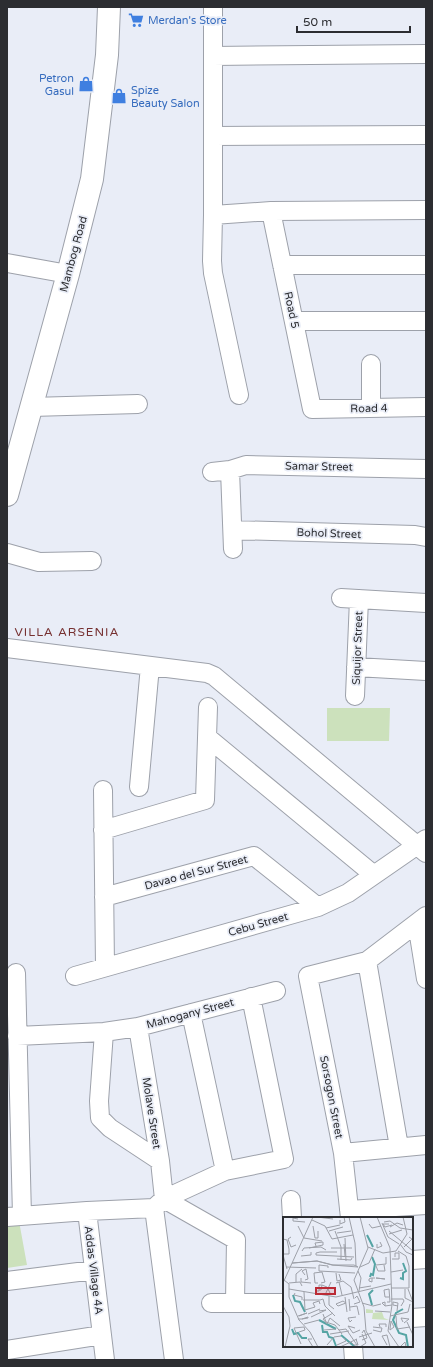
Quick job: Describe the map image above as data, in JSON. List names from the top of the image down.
{
  "streets": {
    "main road": ["Mambog Road"],
    "street": [
      "Road 5",
      "Road 4",
      "Samar Street",
      "Bohol Street",
      "Siquijor Street",
      "Davao del Sur Street",
      "Cebu Street",
      "Mahogany Street",
      "Sorsogon Street",
      "Molave Street",
      "Addas Village 4A"
    ]
  },
  "crossings": [
    ["Road 5", "Road 4"],
    ["Davao del Sur Street", "Cebu Street"],
    ["Mahogany Street", "Molave Street"]
  ],
  "districts": ["VILLA ARSENIA"],
  "places": {
    "supermarket": ["Merdan's Store"],
    "shop": ["Petron Gasul", "Spize Beauty Salon"]
  },
  "scale_bar": "50 m"
}
